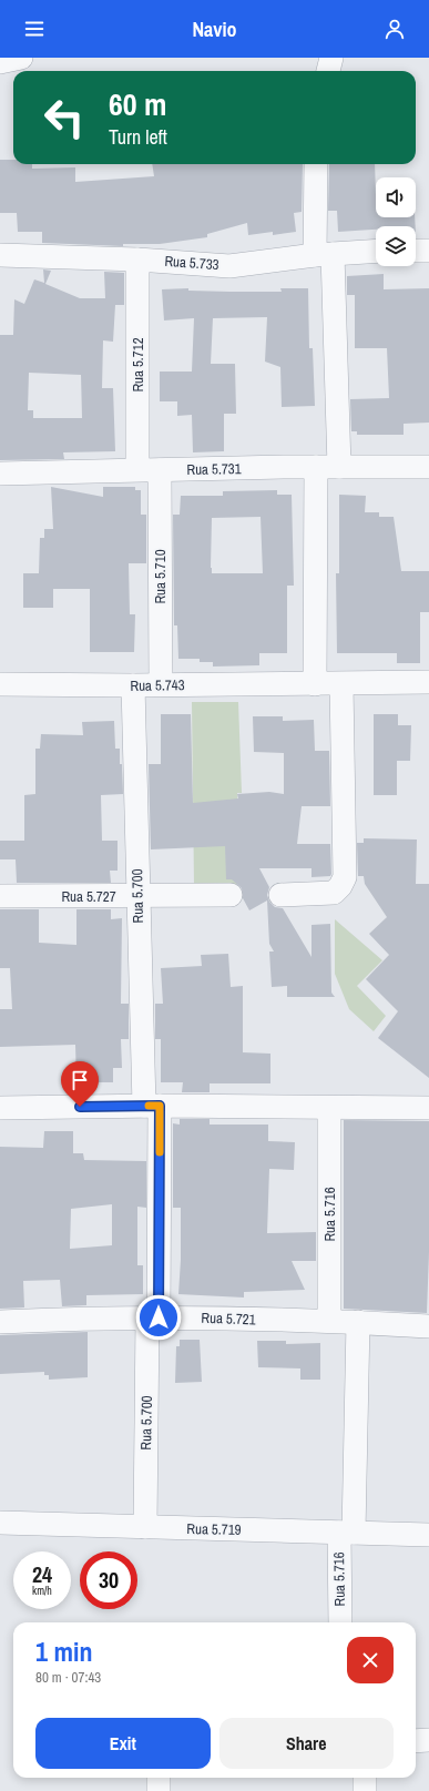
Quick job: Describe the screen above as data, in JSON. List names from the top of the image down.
{
  "streets": {
    "street": [
      "Rua 5.733",
      "Rua 5.712",
      "Rua 5.731",
      "Rua 5.710",
      "Rua 5.743",
      "Rua 5.727",
      "Rua 5.700",
      "Rua 5.716",
      "Rua 5.721",
      "Rua 5.719"
    ]
  },
  "crossings": [
    ["Rua 5.733", "Rua 5.712"],
    ["Rua 5.712", "Rua 5.731"],
    ["Rua 5.712", "Rua 5.710"],
    ["Rua 5.731", "Rua 5.710"],
    ["Rua 5.710", "Rua 5.743"],
    ["Rua 5.743", "Rua 5.700"],
    ["Rua 5.727", "Rua 5.700"],
    ["Rua 5.700", "Rua 5.721"],
    ["Rua 5.700", "Rua 5.719"],
    ["Rua 5.716", "Rua 5.721"],
    ["Rua 5.716", "Rua 5.719"]
  ],
  "page": {
    "header": "Navio",
    "turn": ["60 m", "Turn left"],
    "speed": "24 km/h",
    "limit": "30",
    "heading": ["1 min", "80 m · 07:43"],
    "buttons": ["Exit", "Share"]
  }
}
